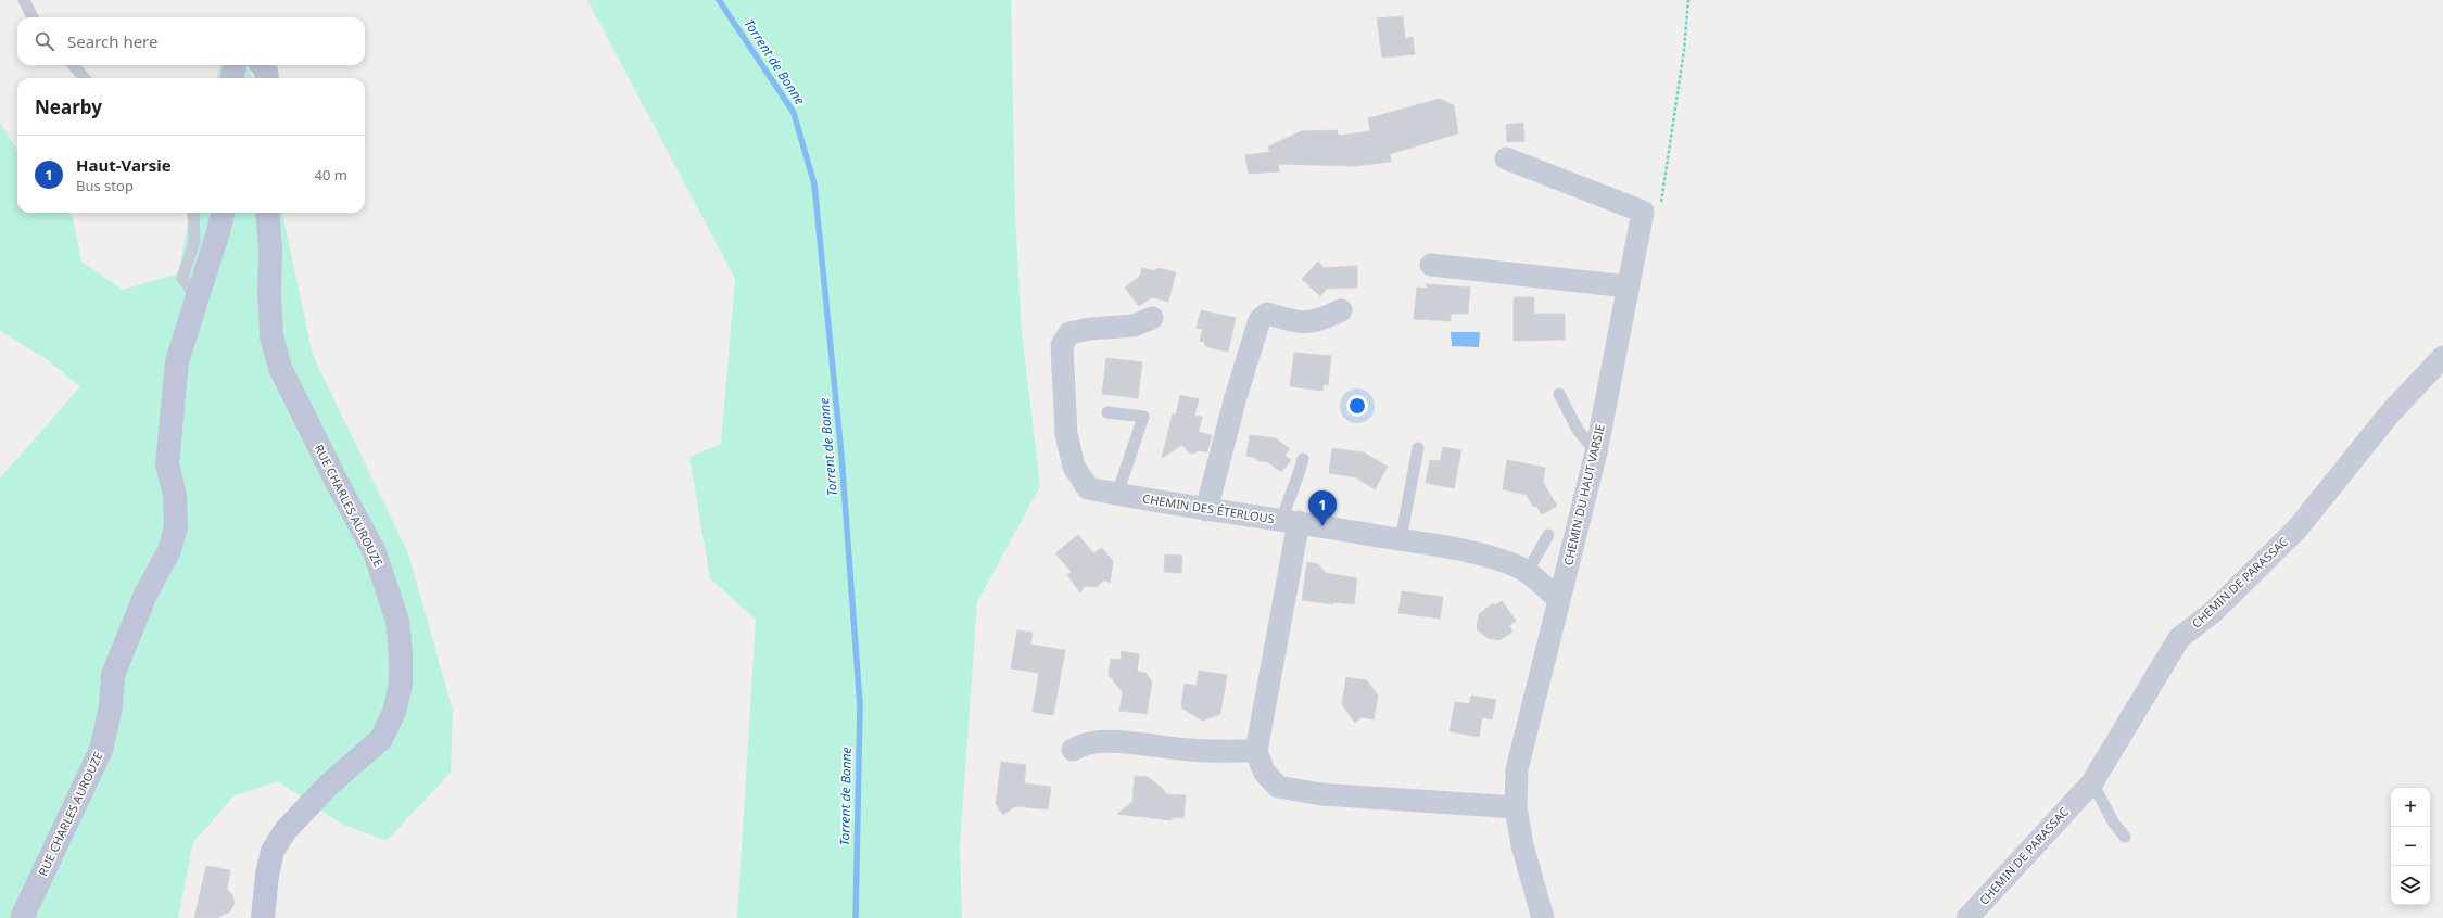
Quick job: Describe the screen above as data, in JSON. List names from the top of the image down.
{
  "streets": {
    "street": [
      "CHEMIN DU HAUT VARSIE",
      "RUE CHARLES AUROUZE",
      "CHEMIN DES ÉTERLOUS",
      "CHEMIN DE PARASSAC"
    ]
  },
  "crossings": [
    ["CHEMIN DU HAUT VARSIE", "CHEMIN DES ÉTERLOUS"]
  ],
  "water": ["Torrent de Bonne"],
  "page": {
    "search": "Search here",
    "heading": "Nearby",
    "list": [
      {
        "mark": "1",
        "name": "Haut-Varsie",
        "note": "Bus stop",
        "value": "40 m"
      }
    ],
    "pins": "1",
    "map_buttons": ["+", "−"]
  }
}
